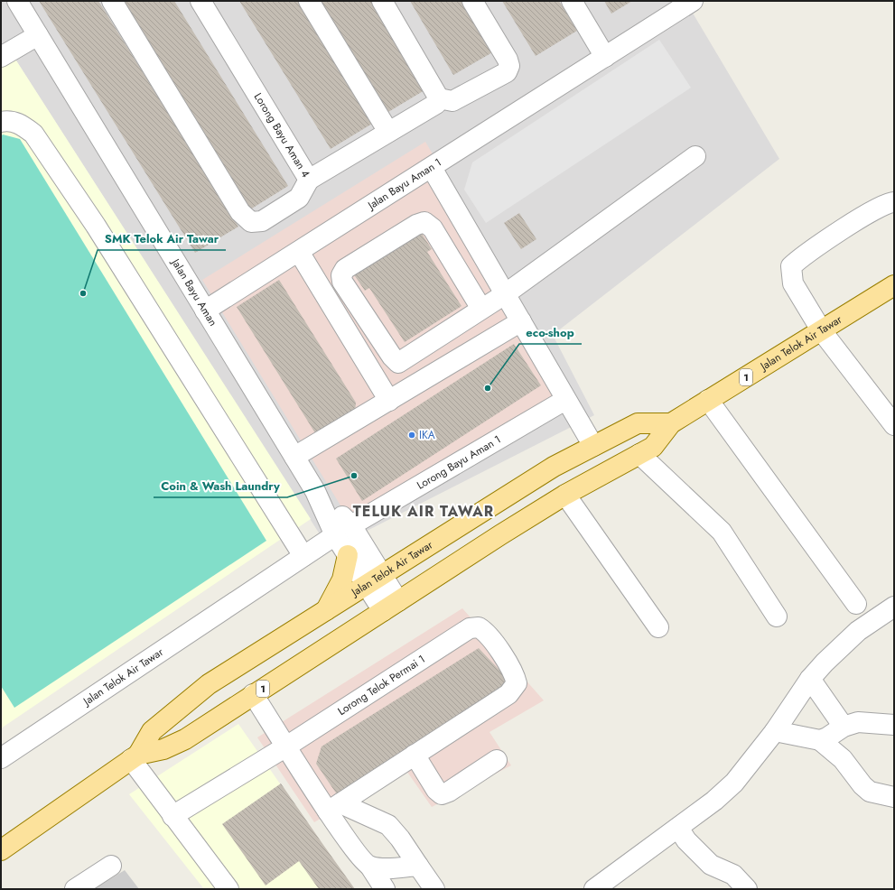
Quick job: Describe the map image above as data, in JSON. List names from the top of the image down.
{
  "streets": {
    "main road": ["Jalan Telok Air Tawar", "1"],
    "street": [
      "Lorong Bayu Aman 4",
      "Jalan Bayu Aman 1",
      "Jalan Bayu Aman",
      "Lorong Bayu Aman 1",
      "Lorong Telok Permai 1"
    ]
  },
  "crossings": [
    ["Jalan Bayu Aman 1", "Jalan Bayu Aman"],
    ["Jalan Bayu Aman", "Jalan Telok Air Tawar"],
    ["Jalan Bayu Aman", "Lorong Bayu Aman 1"],
    ["Jalan Telok Air Tawar", "Lorong Bayu Aman 1"]
  ],
  "districts": ["TELUK AIR TAWAR"],
  "places": [
    "SMK Telok Air Tawar",
    "eco-shop",
    "IKA",
    "Coin & Wash Laundry"
  ]
}
